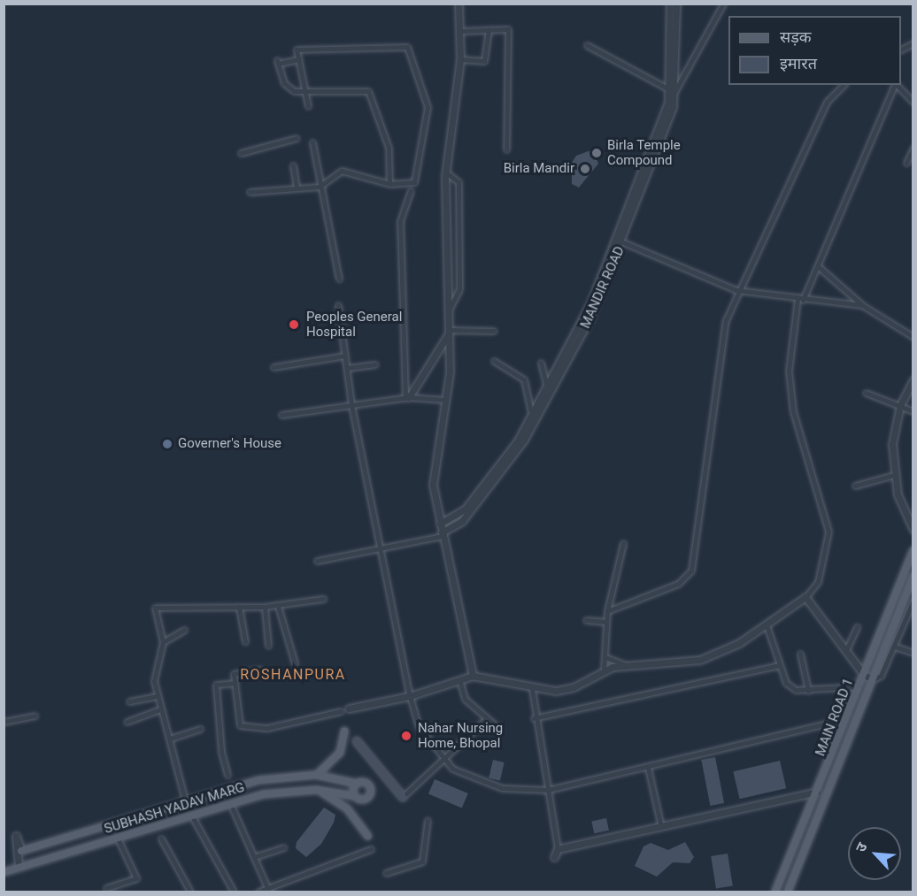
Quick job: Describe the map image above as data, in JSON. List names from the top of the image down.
{
  "streets": {
    "main road": ["MAIN ROAD 1", "SUBHASH YADAV MARG"],
    "street": ["MANDIR ROAD"]
  },
  "districts": ["ROSHANPURA"],
  "places": [
    "Birla Temple Compound",
    "Birla Mandir",
    "Peoples General Hospital",
    "Governer's House",
    "Nahar Nursing Home, Bhopal"
  ],
  "legend": ["सड़क", "इमारत"],
  "north": "top left"
}
